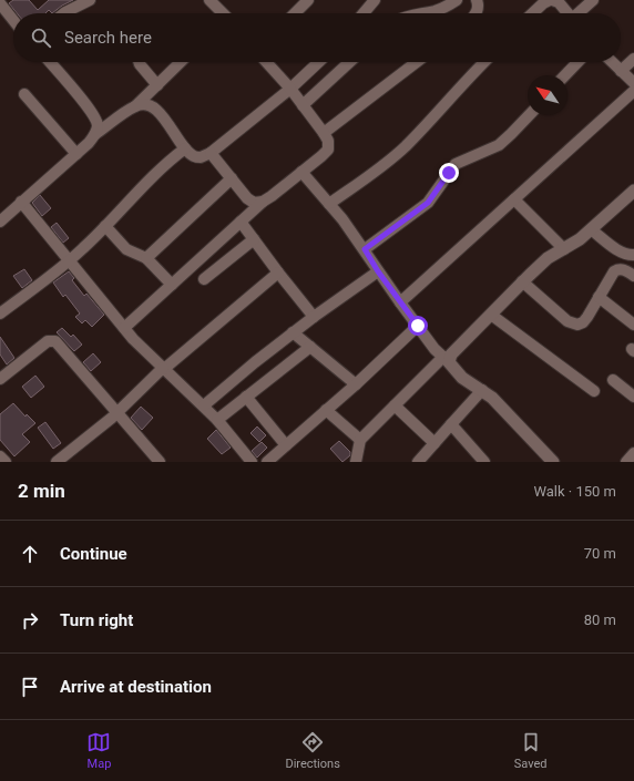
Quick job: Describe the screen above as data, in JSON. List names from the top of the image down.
{
  "north": "top left",
  "page": {
    "search": "Search here",
    "heading": ["2 min", "Walk · 150 m"],
    "list": [
      ["Continue", "70 m"],
      ["Turn right", "80 m"],
      "Arrive at destination"
    ],
    "nav": ["Map", "Directions", "Saved"]
  }
}
